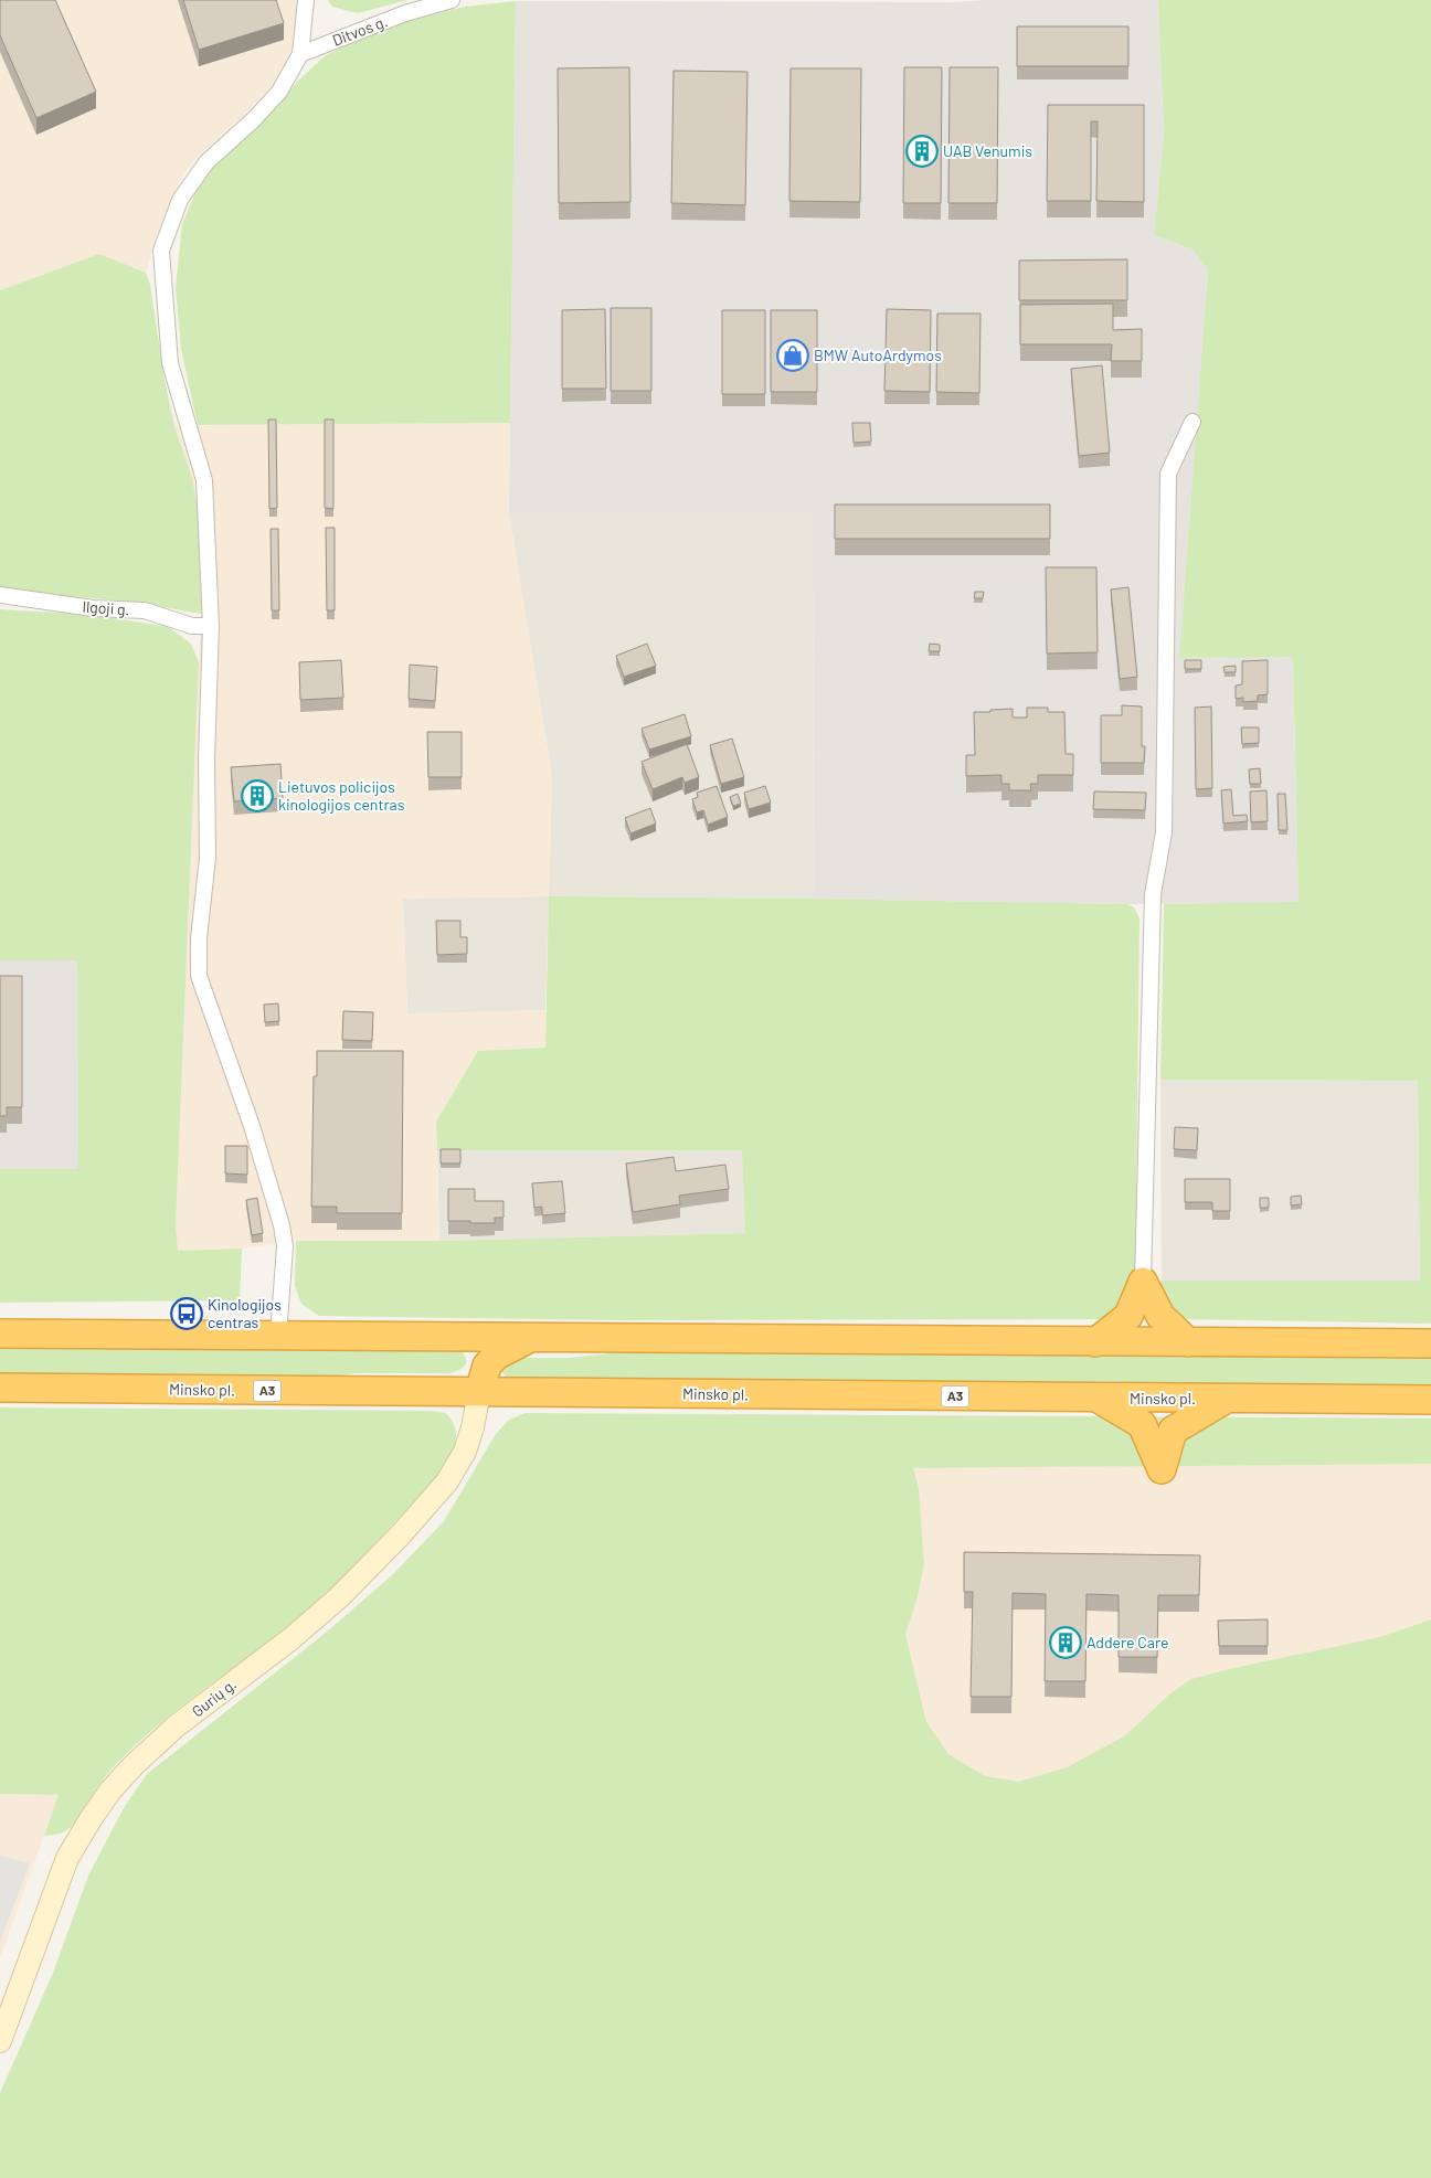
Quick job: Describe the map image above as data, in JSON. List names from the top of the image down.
{
  "streets": {
    "highway": ["Minsko pl.", "A3"],
    "street": ["Ditvos g.", "Ilgoji g.", "Gurių g."]
  },
  "crossings": [
    ["Minsko pl.", "Gurių g."]
  ],
  "places": {
    "building": ["UAB Venumis", "Lietuvos policijos kinologijos centras", "Addere Care"],
    "shop": ["BMW AutoArdymos"],
    "bus stop": ["Kinologijos centras"]
  }
}
